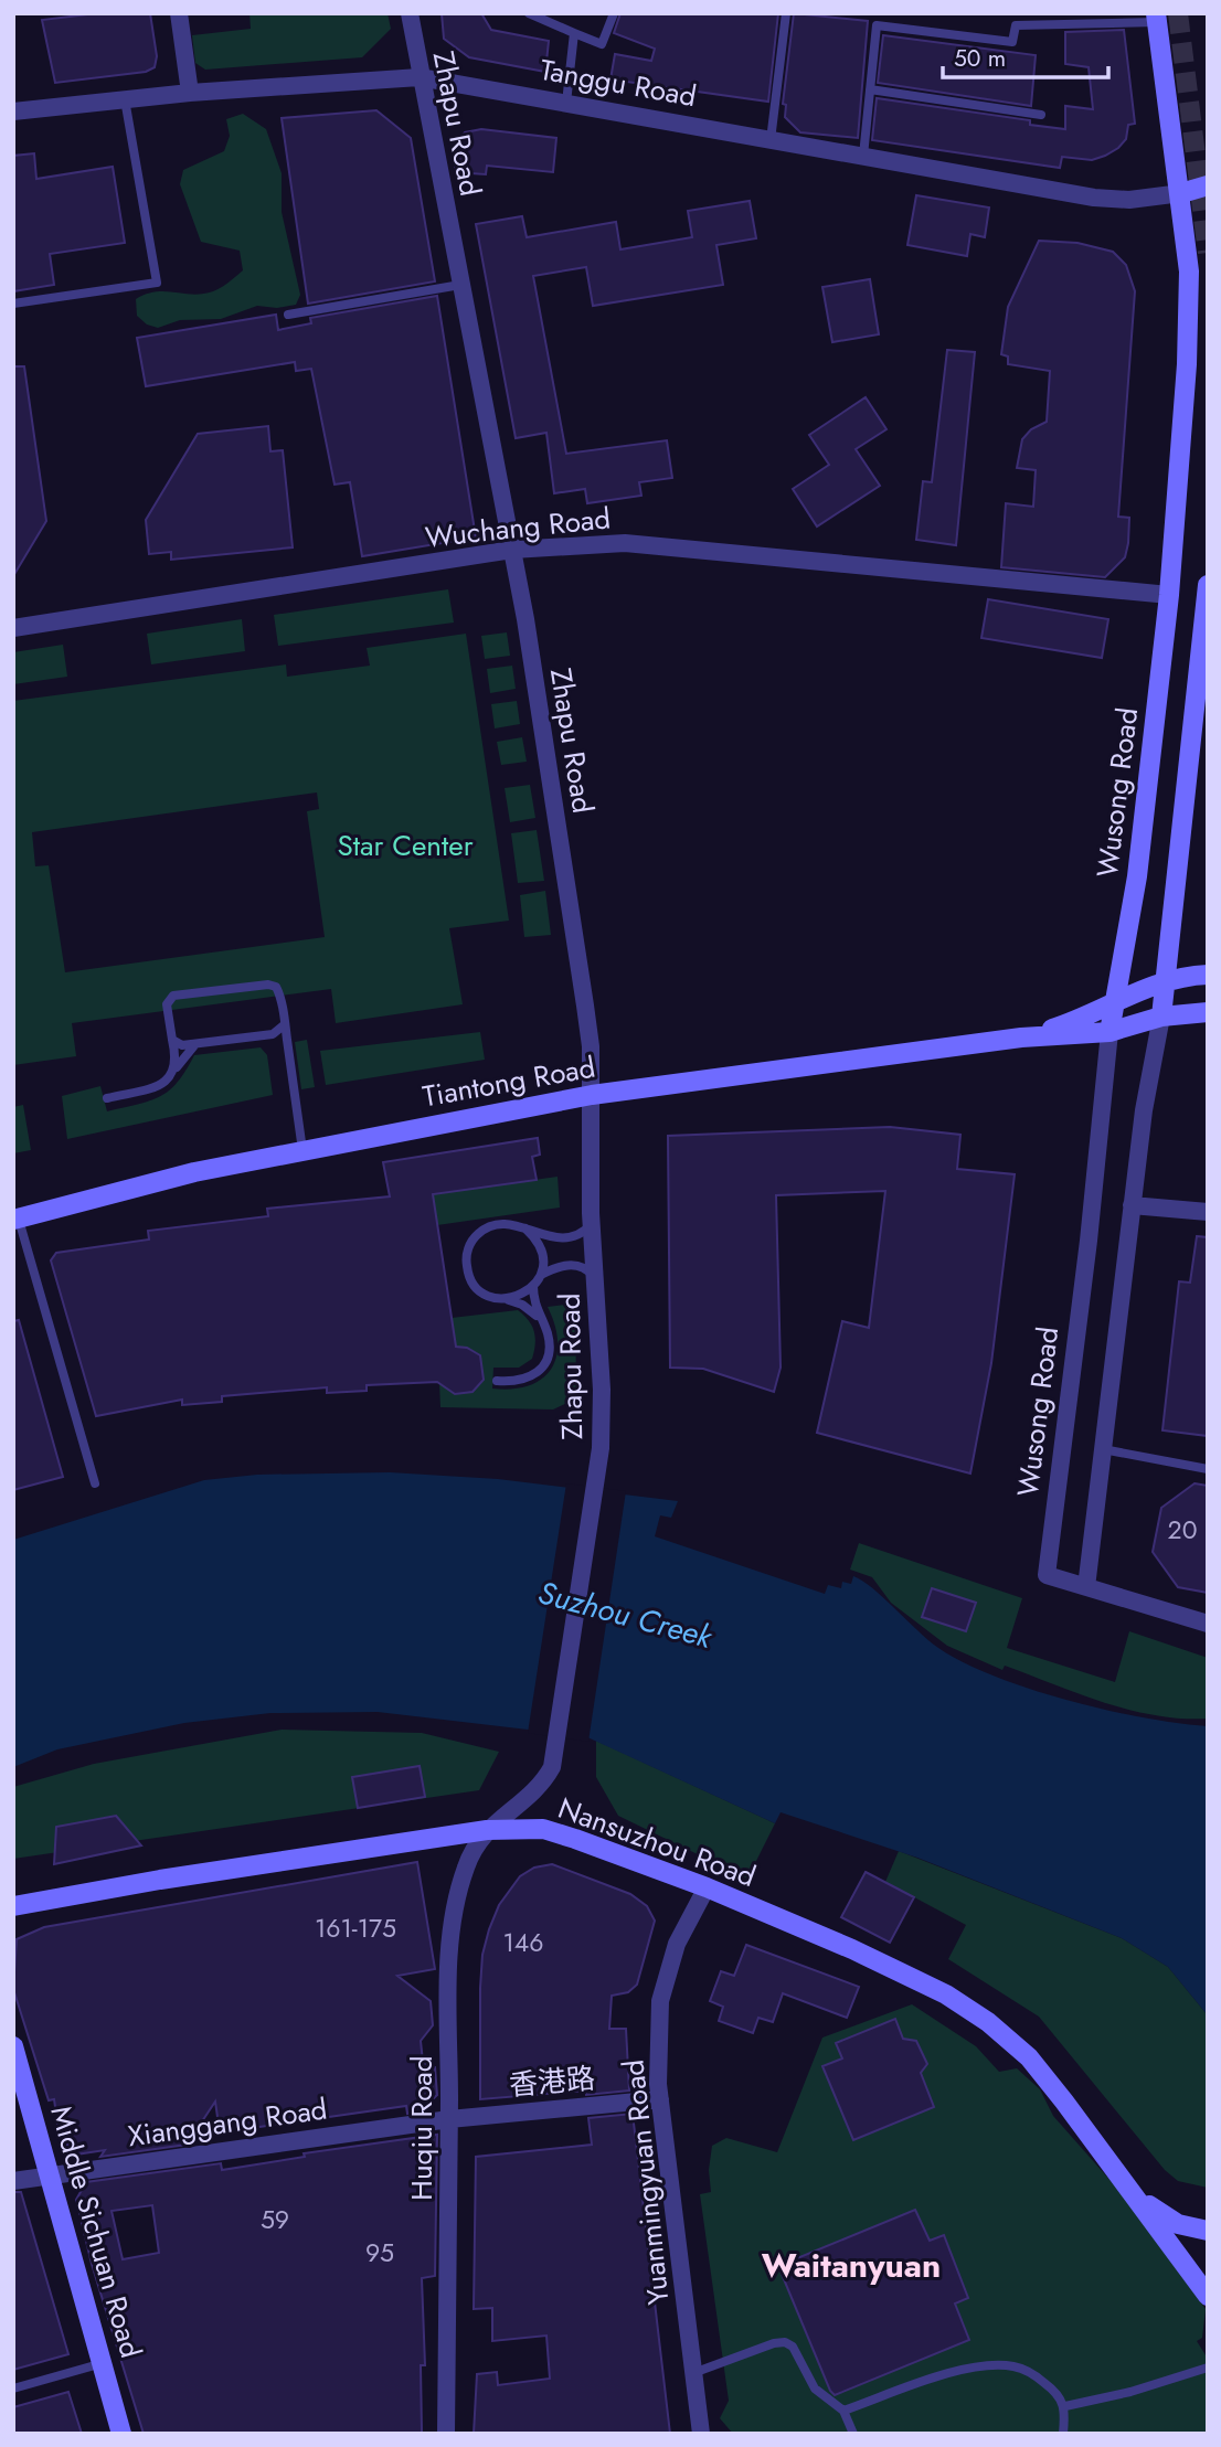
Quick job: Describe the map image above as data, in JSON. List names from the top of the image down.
{
  "streets": {
    "main road": [
      "Tanggu Road",
      "Wusong Road",
      "Tiantong Road",
      "Nansuzhou Road",
      "Middle Sichuan Road"
    ],
    "street": [
      "Zhapu Road",
      "Wuchang Road",
      "香港路",
      "Xianggang Road",
      "Huqiu Road",
      "Yuanmingyuan Road"
    ]
  },
  "crossings": [
    ["Tanggu Road", "Zhapu Road"],
    ["Tanggu Road", "Wusong Road"],
    ["Zhapu Road", "Wuchang Road"],
    ["Zhapu Road", "Tiantong Road"],
    ["Zhapu Road", "Nansuzhou Road"],
    ["Zhapu Road", "Huqiu Road"],
    ["Wuchang Road", "Wusong Road"],
    ["Wusong Road", "Tiantong Road"],
    ["Nansuzhou Road", "Huqiu Road"],
    ["Nansuzhou Road", "Yuanmingyuan Road"],
    ["香港路", "Xianggang Road"],
    ["香港路", "Huqiu Road"],
    ["香港路", "Yuanmingyuan Road"],
    ["Xianggang Road", "Huqiu Road"],
    ["Xianggang Road", "Middle Sichuan Road"]
  ],
  "districts": ["Waitanyuan"],
  "water": ["Suzhou Creek"],
  "parks": ["Star Center"],
  "house_numbers": [
    "20",
    "161-175",
    "146",
    "59",
    "95"
  ],
  "scale_bar": "50 m"
}
